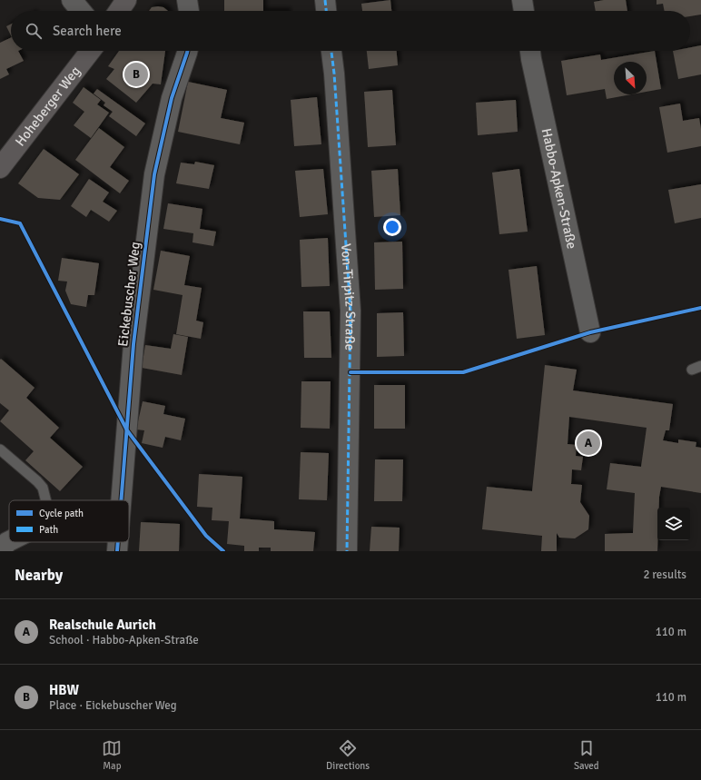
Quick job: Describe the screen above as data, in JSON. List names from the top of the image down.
{
  "streets": {
    "street": [
      "Hoheberger Weg",
      "Habbo-Apken-Straße",
      "Eickebuscher Weg",
      "Von-Tirpitz-Straße"
    ]
  },
  "legend": ["Cycle path", "Path"],
  "north": "bottom right",
  "page": {
    "search": "Search here",
    "pins": ["B", "A"],
    "heading": ["Nearby", "2 results"],
    "list": [
      {
        "mark": "A",
        "name": "Realschule Aurich",
        "note": "School · Habbo-Apken-Straße",
        "value": "110 m"
      },
      {
        "mark": "B",
        "name": "HBW",
        "note": "Place · Eickebuscher Weg",
        "value": "110 m"
      }
    ],
    "nav": ["Map", "Directions", "Saved"]
  }
}
